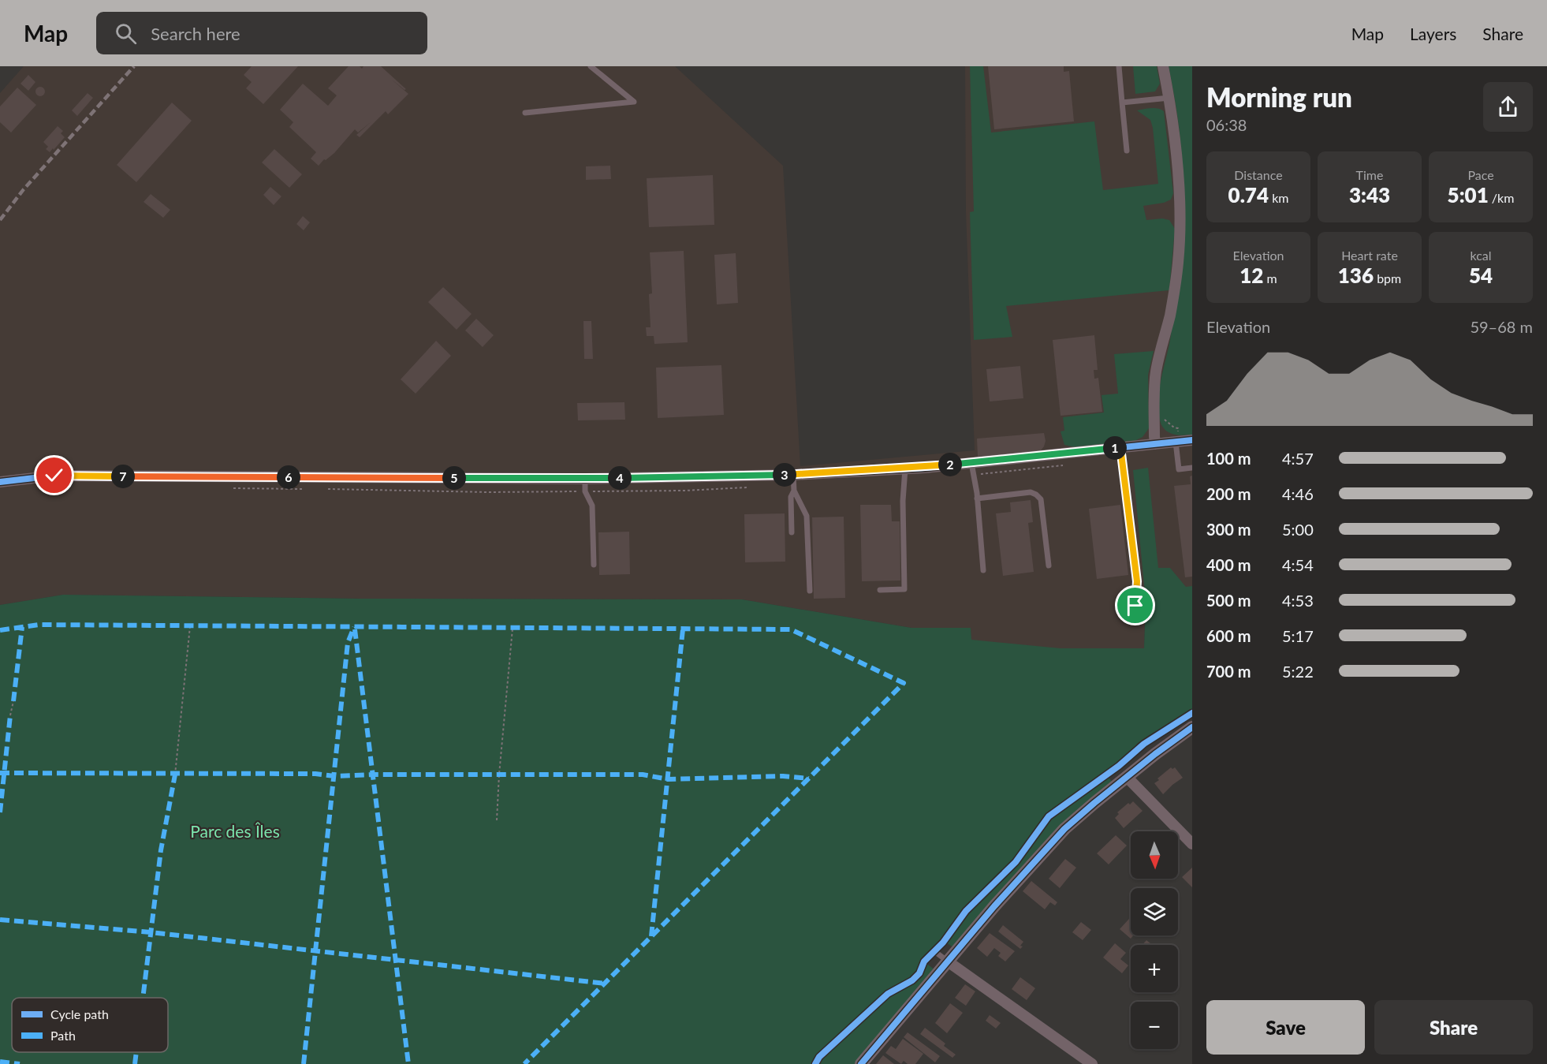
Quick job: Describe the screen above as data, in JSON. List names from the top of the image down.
{
  "parks": ["Parc des Îles"],
  "legend": ["Cycle path", "Path"],
  "north": "bottom",
  "page": {
    "header": "Map",
    "search": "Search here",
    "nav": ["Map", "Layers", "Share"],
    "heading": ["Morning run", "06:38"],
    "stats": [
      ["Distance", "0.74 km"],
      ["Time", "3:43"],
      ["Pace", "5:01 /km"],
      ["Elevation", "12 m"],
      ["Heart rate", "136 bpm"],
      ["kcal", "54"]
    ],
    "chart": ["Elevation", "59–68 m"],
    "pins": [
      "1",
      "2",
      "3",
      "7",
      "6",
      "4",
      "5"
    ],
    "list": [
      {
        "name": "100 m",
        "note": "4:57"
      },
      {
        "name": "200 m",
        "note": "4:46"
      },
      {
        "name": "300 m",
        "note": "5:00"
      },
      {
        "name": "400 m",
        "note": "4:54"
      },
      {
        "name": "500 m",
        "note": "4:53"
      },
      {
        "name": "600 m",
        "note": "5:17"
      },
      {
        "name": "700 m",
        "note": "5:22"
      }
    ],
    "map_buttons": ["+", "−"],
    "buttons": ["Save", "Share"]
  }
}
